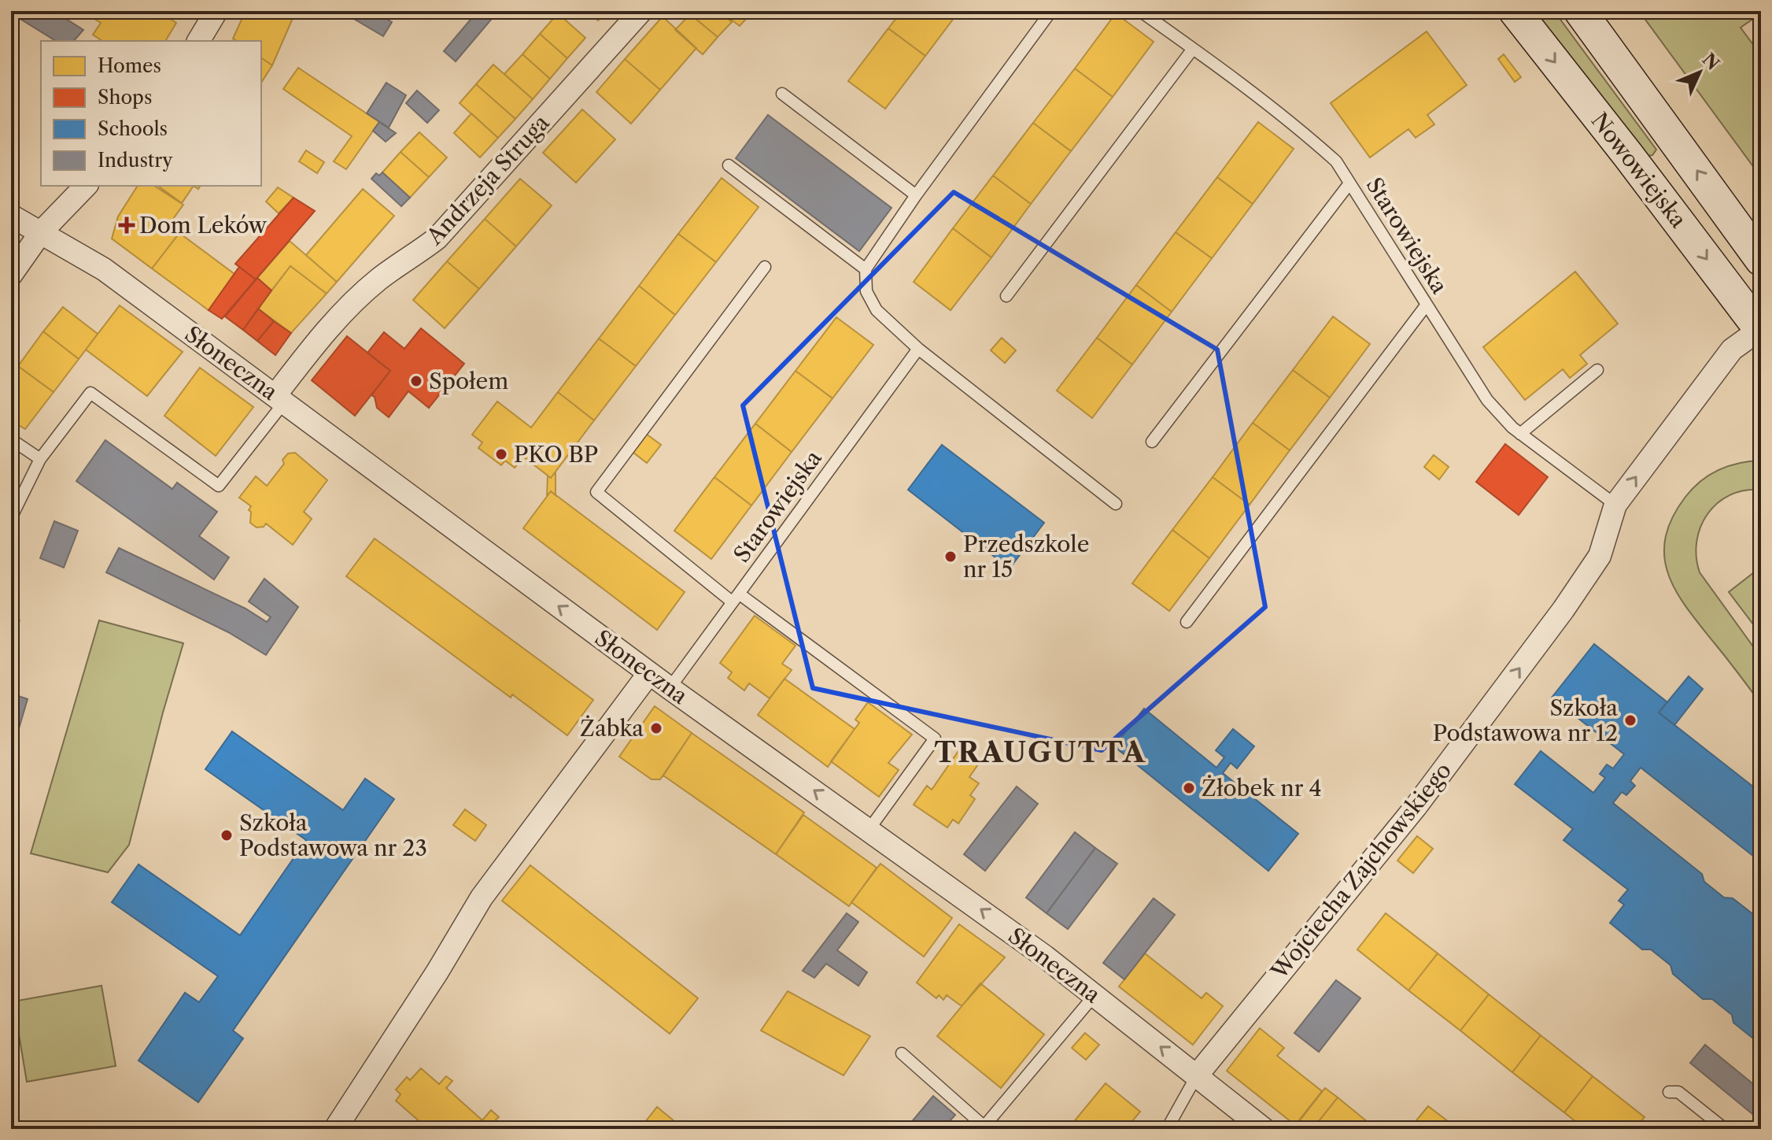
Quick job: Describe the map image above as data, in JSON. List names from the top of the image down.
{
  "streets": {
    "street": [
      "Nowowiejska",
      "Andrzeja Struga",
      "Słoneczna",
      "Wojciecha Zajchowskiego"
    ],
    "lane": ["Starowiejska"]
  },
  "crossings": [
    ["Nowowiejska", "Wojciecha Zajchowskiego"],
    ["Andrzeja Struga", "Słoneczna"],
    ["Starowiejska", "Słoneczna"],
    ["Starowiejska", "Wojciecha Zajchowskiego"],
    ["Słoneczna", "Wojciecha Zajchowskiego"]
  ],
  "one_way": ["Słoneczna", "Wojciecha Zajchowskiego"],
  "districts": ["TRAUGUTTA"],
  "places": {
    "health": ["Dom Leków"],
    "other": [
      "Społem",
      "PKO BP",
      "Przedszkole nr 15",
      "Szkoła Podstawowa nr 12",
      "Żabka",
      "Żłobek nr 4",
      "Szkoła Podstawowa nr 23"
    ]
  },
  "legend": [
    "Homes",
    "Shops",
    "Schools",
    "Industry"
  ],
  "north": "top right"
}
